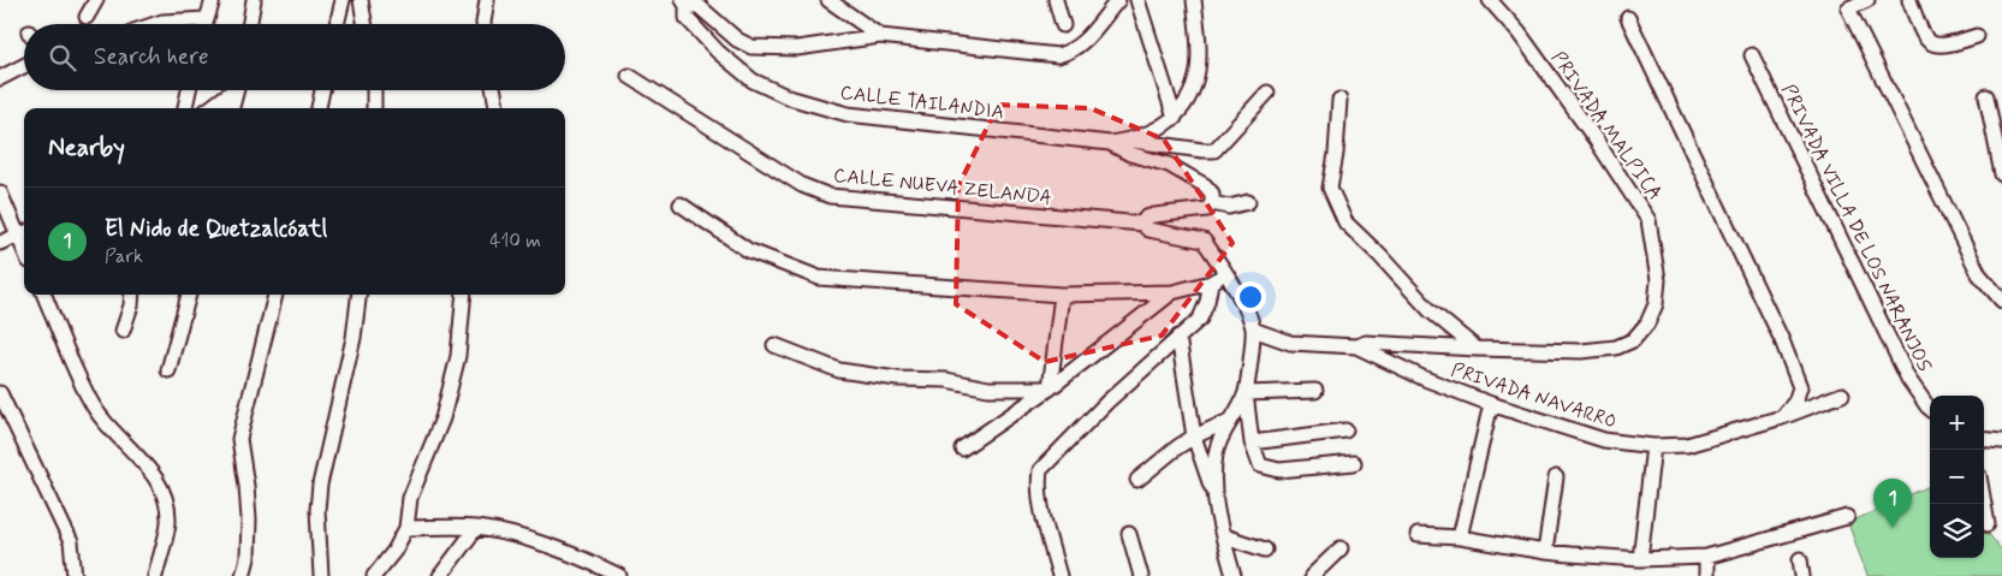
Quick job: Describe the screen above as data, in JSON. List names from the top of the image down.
{
  "streets": {
    "street": [
      "CALLE TAILANDIA",
      "PRIVADA MALPICA",
      "CALLE NUEVA ZELANDA",
      "PRIVADA VILLA DE LOS NARANJOS",
      "PRIVADA NAVARRO"
    ]
  },
  "crossings": [
    ["PRIVADA MALPICA", "PRIVADA NAVARRO"]
  ],
  "page": {
    "search": "Search here",
    "heading": "Nearby",
    "list": [
      {
        "mark": "1",
        "name": "El Nido de Quetzalcóatl",
        "note": "Park",
        "value": "410 m"
      }
    ],
    "map_buttons": ["+", "−"],
    "pins": "1"
  }
}
